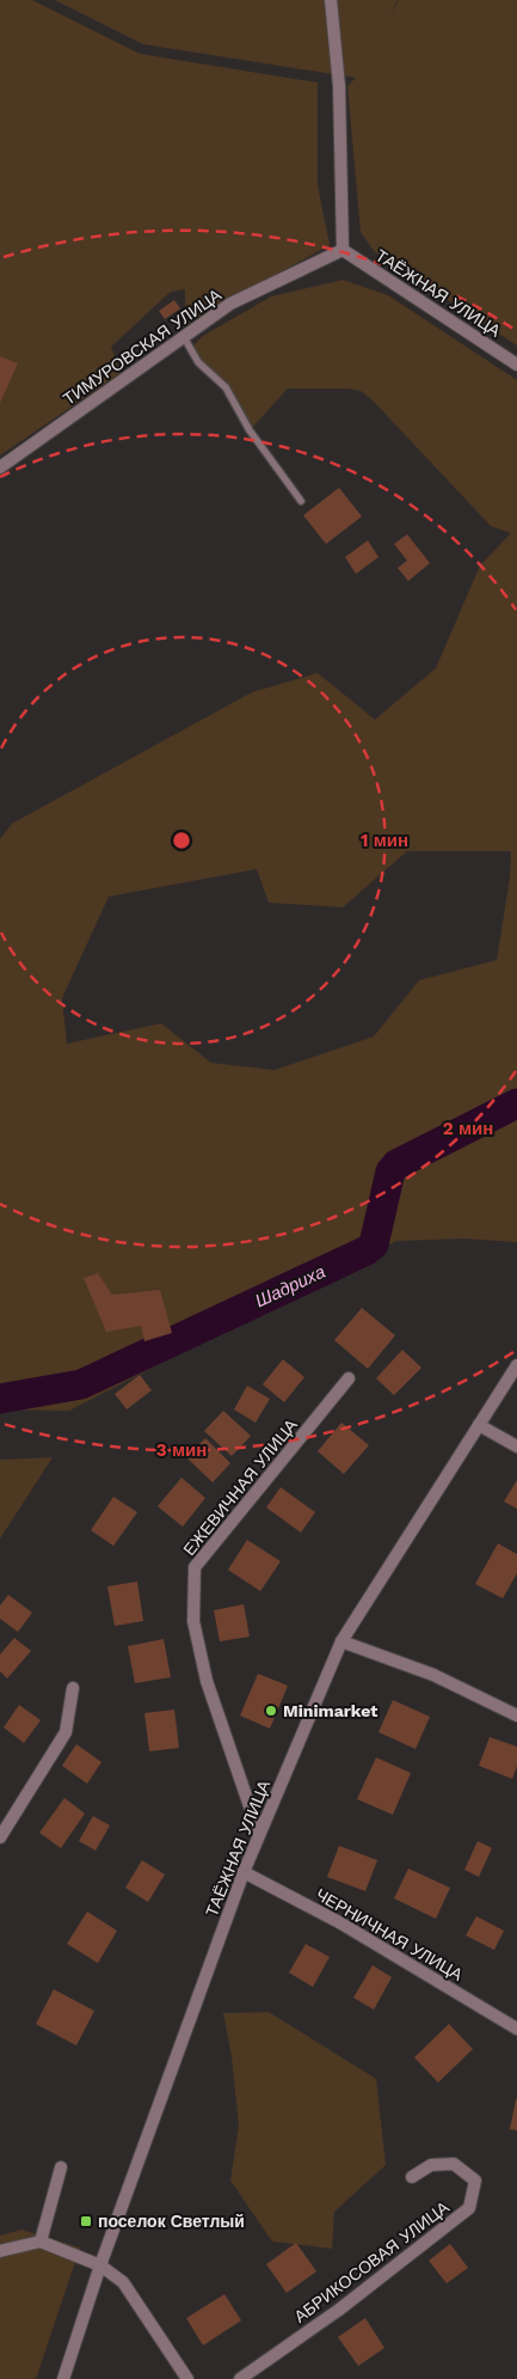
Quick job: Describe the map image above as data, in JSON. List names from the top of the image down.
{
  "streets": {
    "street": [
      "ТАЁЖНАЯ УЛИЦА",
      "ТИМУРОВСКАЯ УЛИЦА",
      "ЕЖЕВИЧНАЯ УЛИЦА",
      "ЧЕРНИЧНАЯ УЛИЦА",
      "АБРИКОСОВАЯ УЛИЦА"
    ]
  },
  "crossings": [
    ["ТАЁЖНАЯ УЛИЦА", "ТИМУРОВСКАЯ УЛИЦА"],
    ["ТАЁЖНАЯ УЛИЦА", "ЕЖЕВИЧНАЯ УЛИЦА"],
    ["ТАЁЖНАЯ УЛИЦА", "ЧЕРНИЧНАЯ УЛИЦА"]
  ],
  "water": ["Шадриха"],
  "places": {
    "other": ["Minimarket"],
    "transit": ["поселок Светлый"]
  },
  "rings": ["1 мин", "2 мин", "3 мин"]
}
